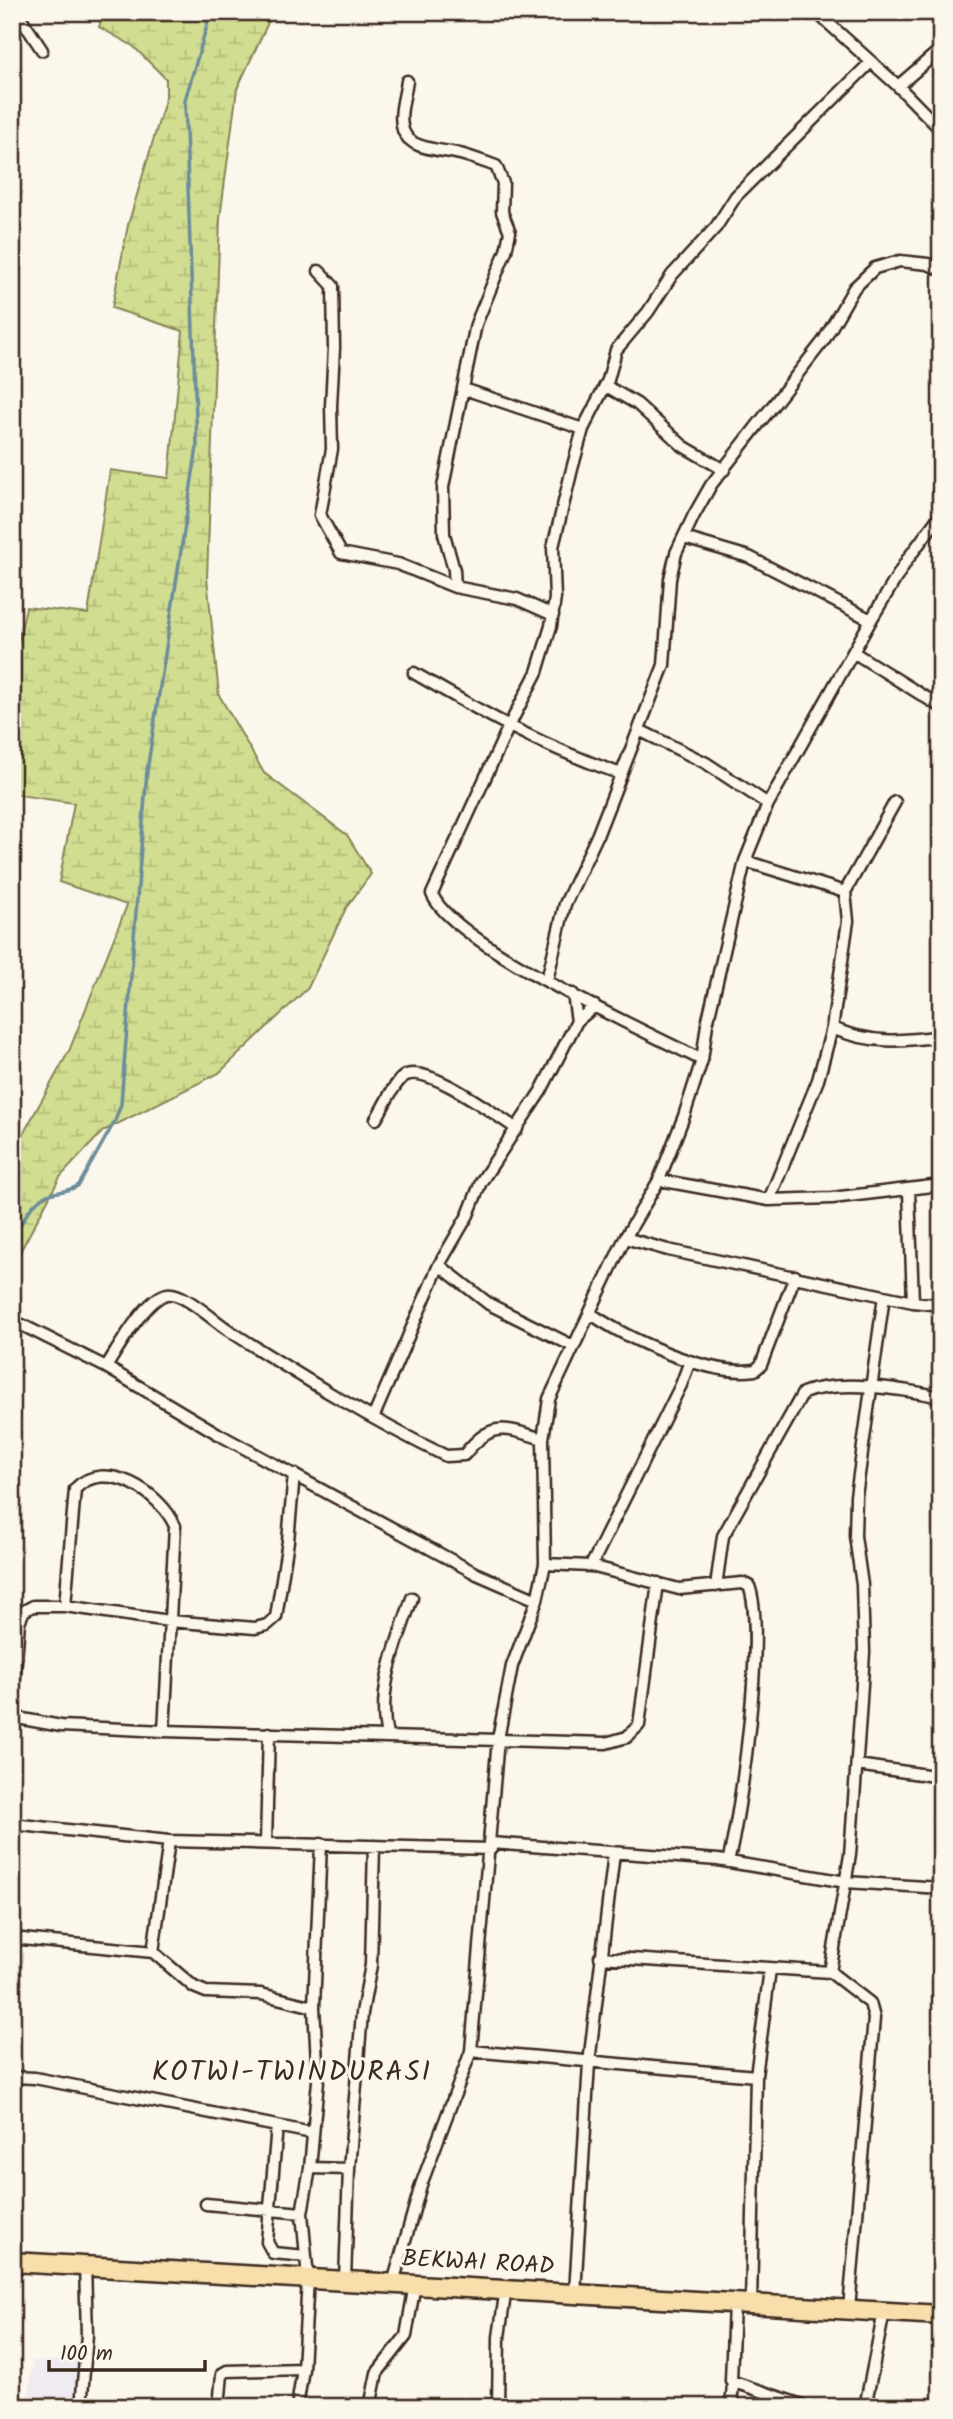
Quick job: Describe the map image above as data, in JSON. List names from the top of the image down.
{
  "streets": {
    "highway": ["BEKWAI ROAD"]
  },
  "districts": ["KOTWI-TWINDURASI"],
  "scale_bar": "100 m"
}
